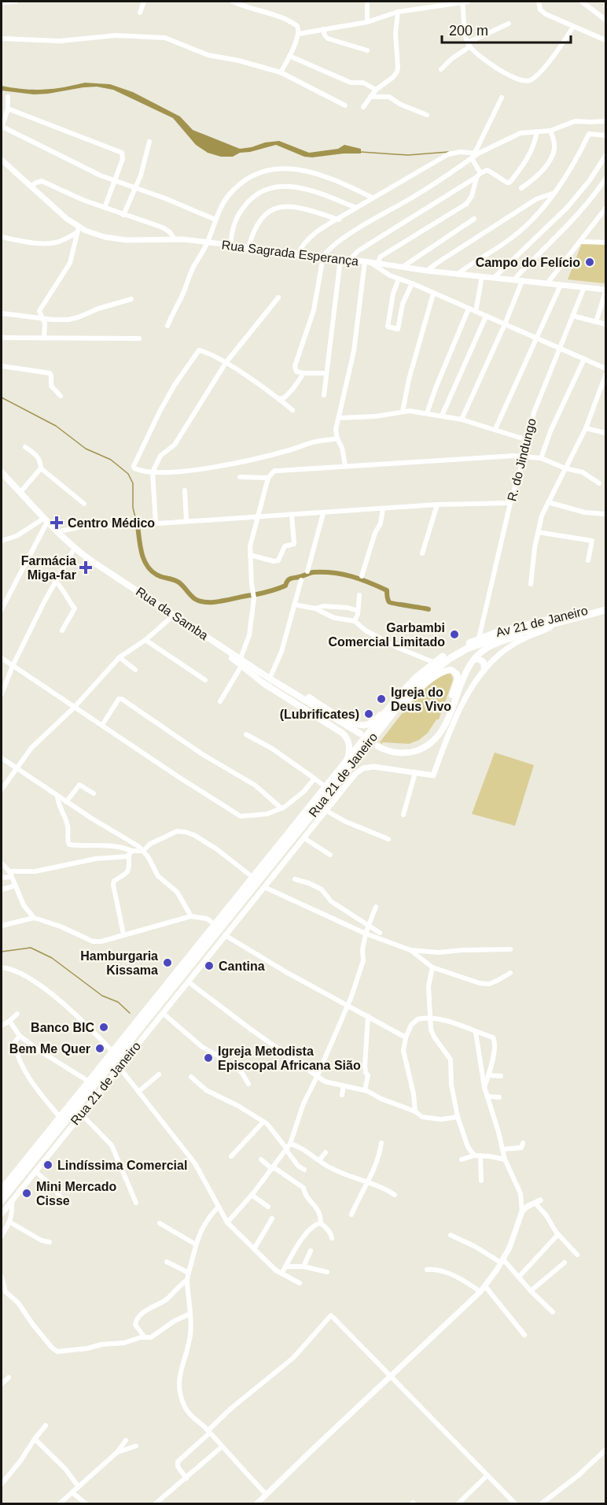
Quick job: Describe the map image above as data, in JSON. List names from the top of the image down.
{
  "streets": {
    "main road": ["Rua da Samba", "Av 21 de Janeiro", "Rua 21 de Janeiro"],
    "street": ["Rua Sagrada Esperança", "R. do Jindungo"]
  },
  "crossings": [
    ["Rua Sagrada Esperança", "R. do Jindungo"],
    ["R. do Jindungo", "Av 21 de Janeiro"],
    ["Rua da Samba", "Rua 21 de Janeiro"],
    ["Av 21 de Janeiro", "Rua 21 de Janeiro"]
  ],
  "places": {
    "other": [
      "Campo do Felício",
      "Garbambi Comercial Limitado",
      "Igreja do Deus Vivo",
      "(Lubrificates)",
      "Hamburgaria Kissama",
      "Cantina",
      "Banco BIC",
      "Bem Me Quer",
      "Igreja Metodista Episcopal Africana Sião",
      "Lindíssima Comercial",
      "Mini Mercado Cisse"
    ],
    "health": ["Centro Médico", "Farmácia Miga-far"]
  },
  "scale_bar": "200 m"
}
